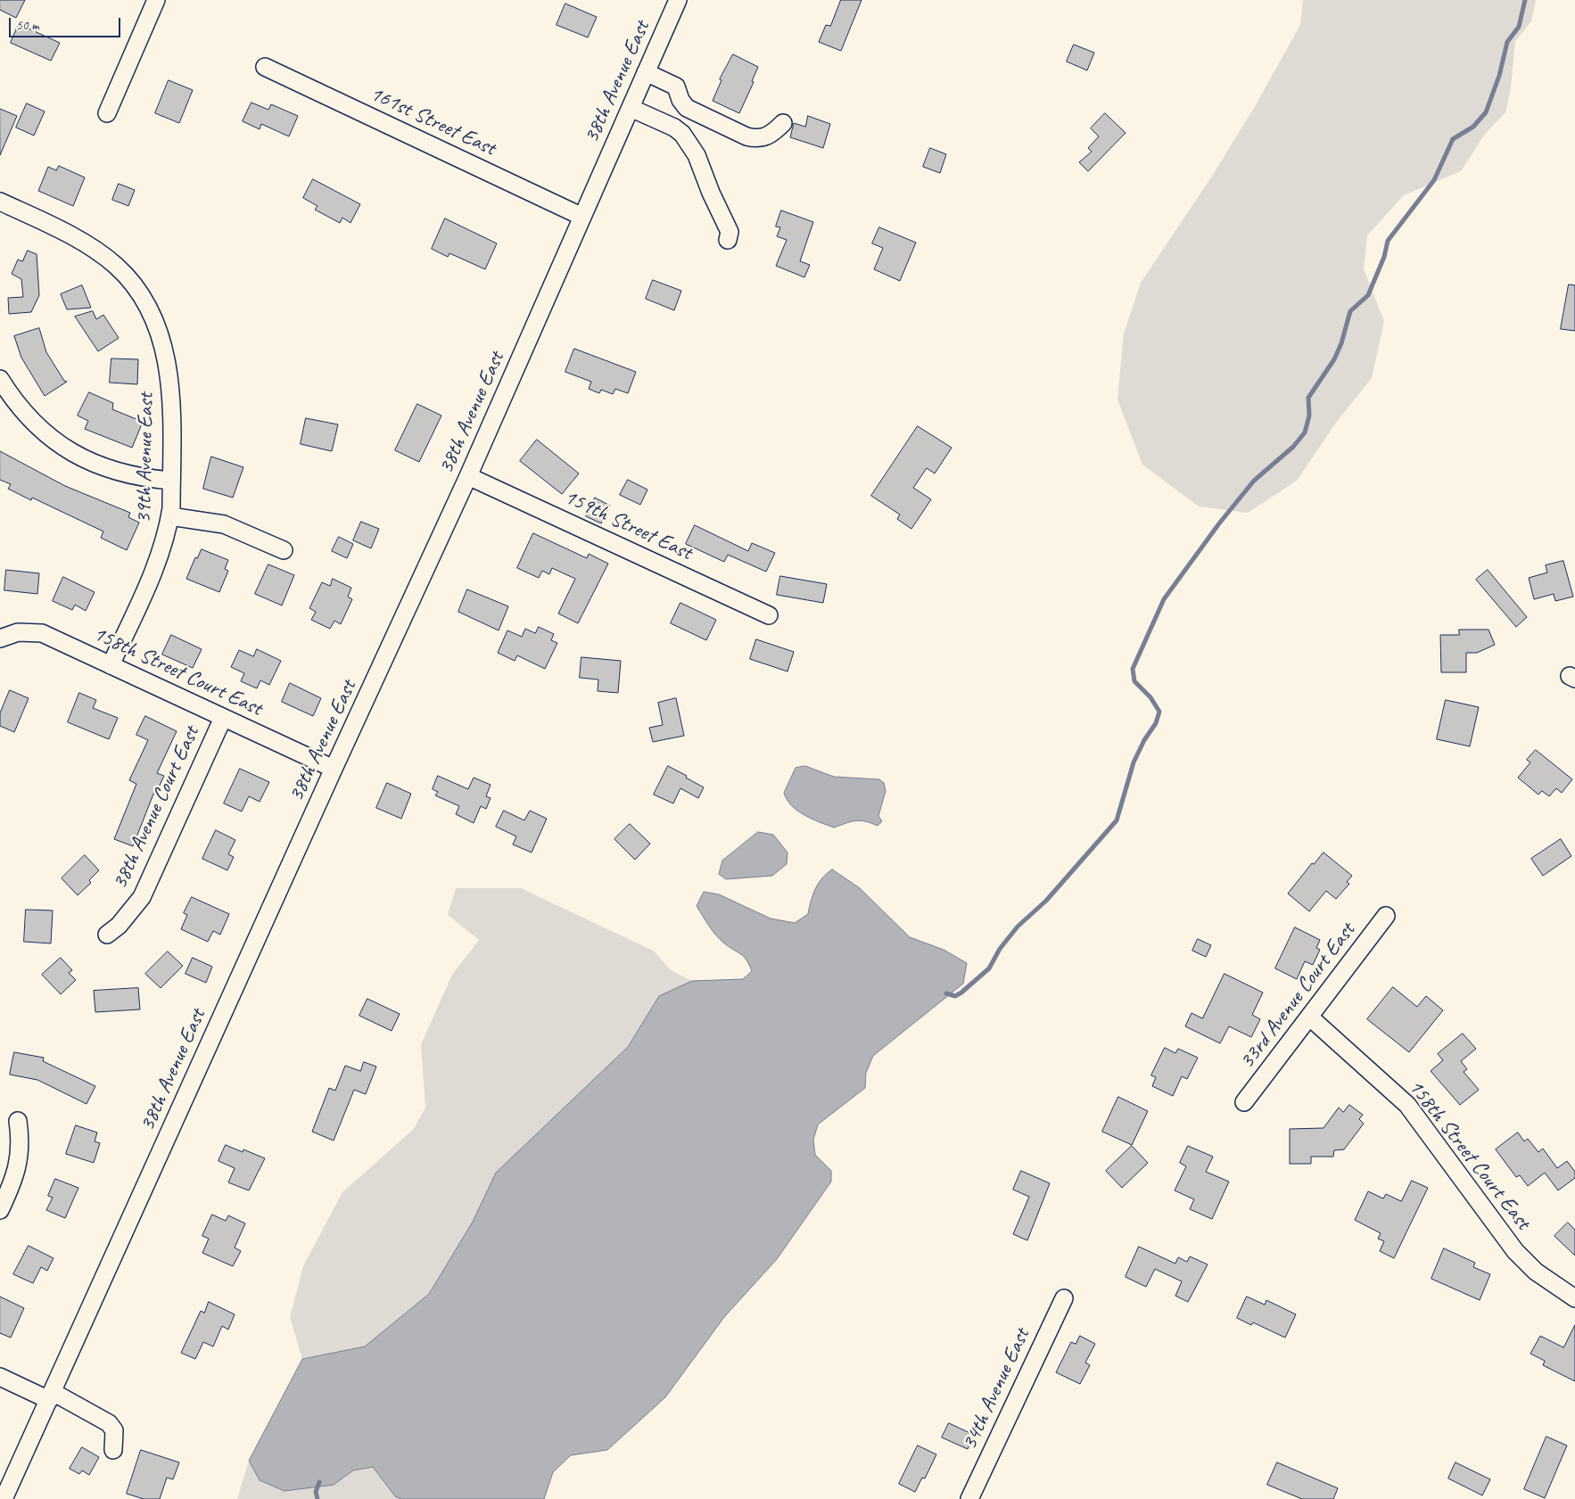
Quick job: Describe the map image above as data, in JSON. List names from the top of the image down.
{
  "streets": {
    "street": [
      "38th Avenue East",
      "161st Street East",
      "39th Avenue East",
      "159th Street East",
      "158th Street Court East",
      "38th Avenue Court East",
      "33rd Avenue Court East",
      "34th Avenue East"
    ]
  },
  "crossings": [
    ["38th Avenue East", "161st Street East"],
    ["38th Avenue East", "159th Street East"],
    ["38th Avenue East", "158th Street Court East"],
    ["39th Avenue East", "158th Street Court East"],
    ["158th Street Court East", "38th Avenue Court East"],
    ["158th Street Court East", "33rd Avenue Court East"]
  ],
  "scale_bar": "50 m"
}
